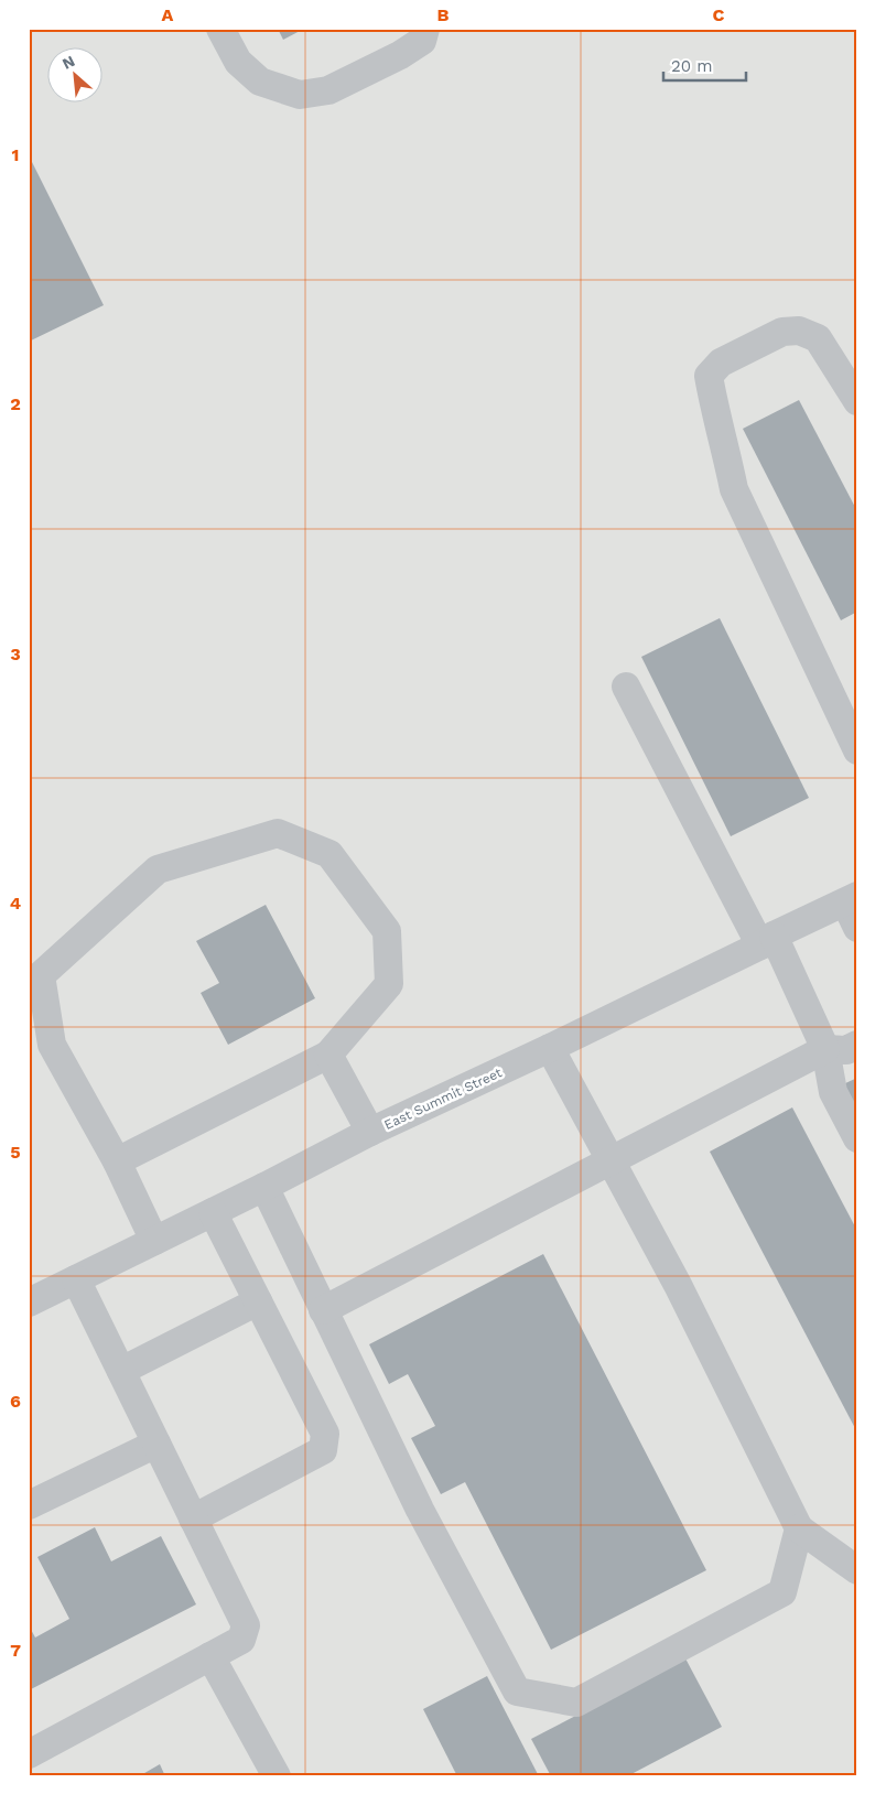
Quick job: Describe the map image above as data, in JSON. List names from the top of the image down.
{
  "streets": {
    "street": ["East Summit Street"]
  },
  "scale_bar": "20 m",
  "north": "top left",
  "grid": {
    "columns": ["A", "B", "C"],
    "rows": [
      "1",
      "2",
      "3",
      "4",
      "5",
      "6",
      "7"
    ]
  }
}
